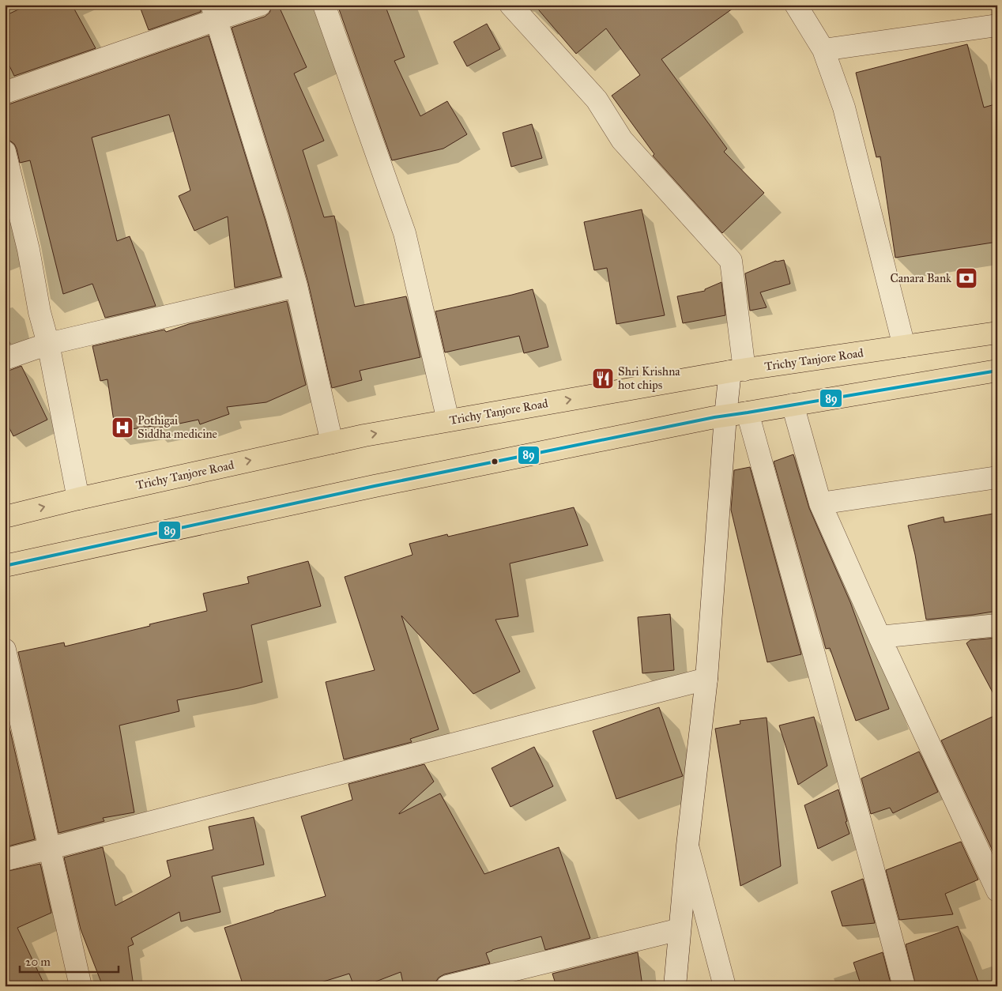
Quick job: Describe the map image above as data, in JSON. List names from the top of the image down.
{
  "streets": {
    "highway": ["Trichy Tanjore Road"]
  },
  "places": {
    "bank": ["Canara Bank"],
    "restaurant": ["Shri Krishna hot chips"],
    "hospital": ["Pothigai Siddha medicine"]
  },
  "lines": ["transit line 89"],
  "scale_bar": "20 m"
}
